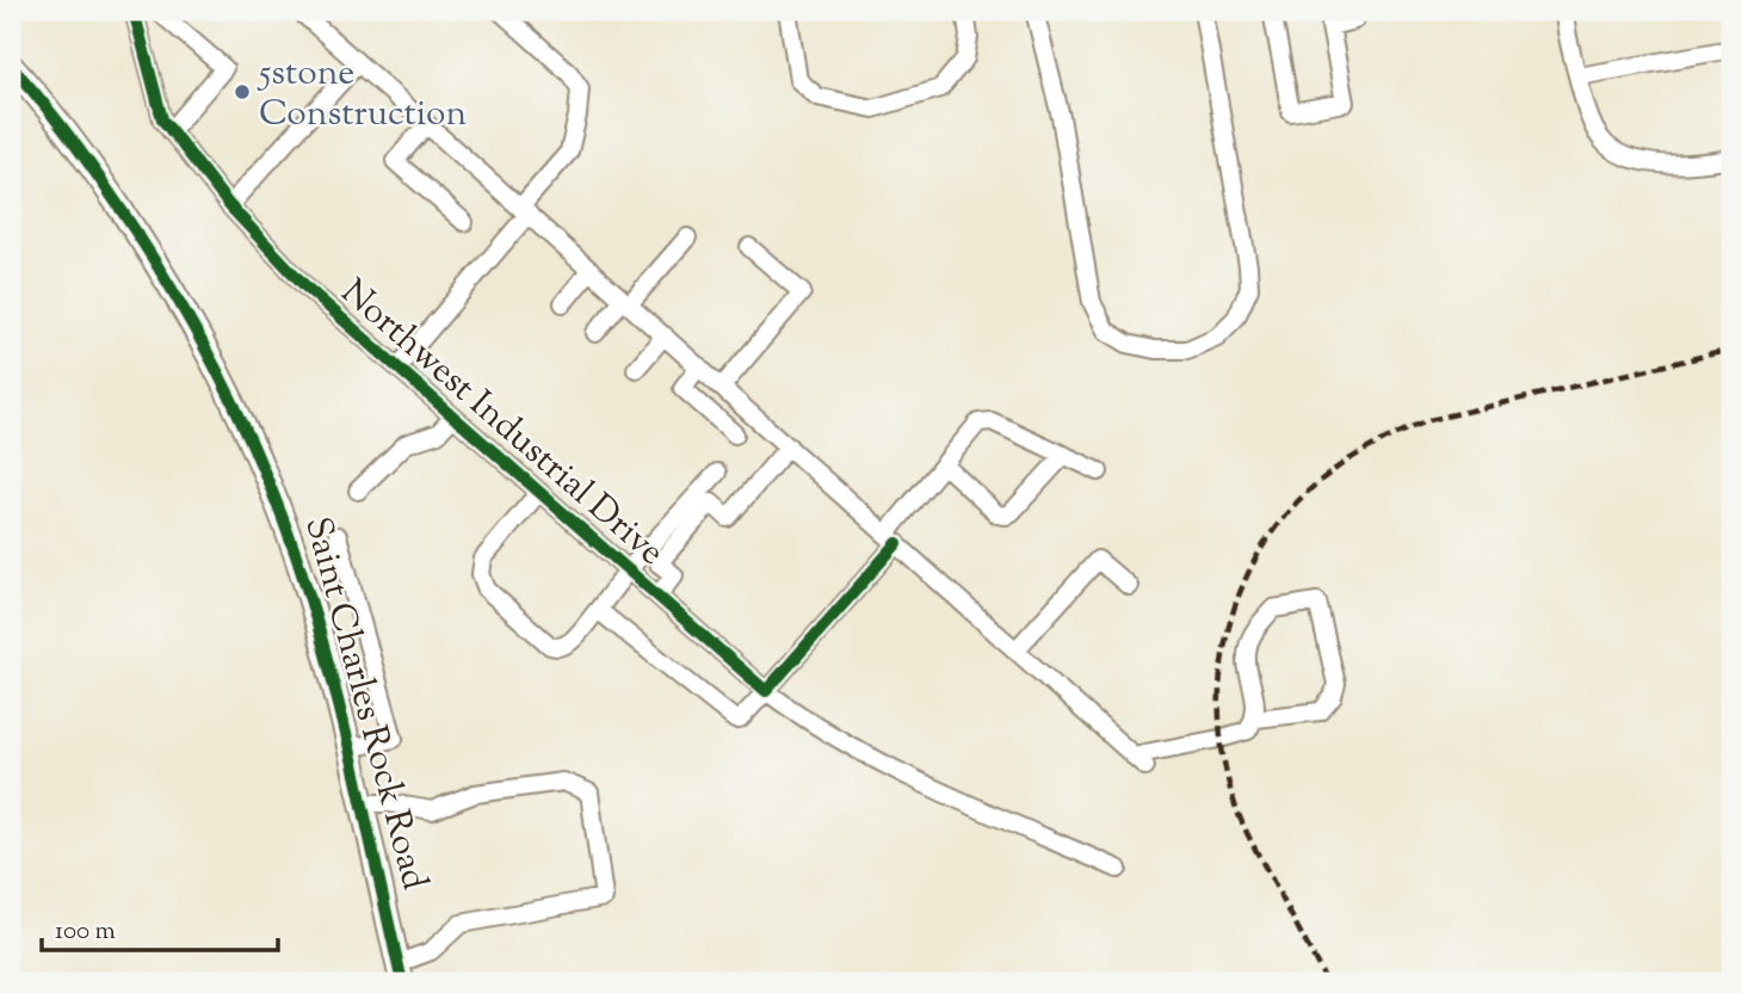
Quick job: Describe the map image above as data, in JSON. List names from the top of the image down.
{
  "streets": {
    "main road": ["Saint Charles Rock Road"],
    "street": ["Northwest Industrial Drive"]
  },
  "places": ["5stone Construction"],
  "scale_bar": "100 m"
}
